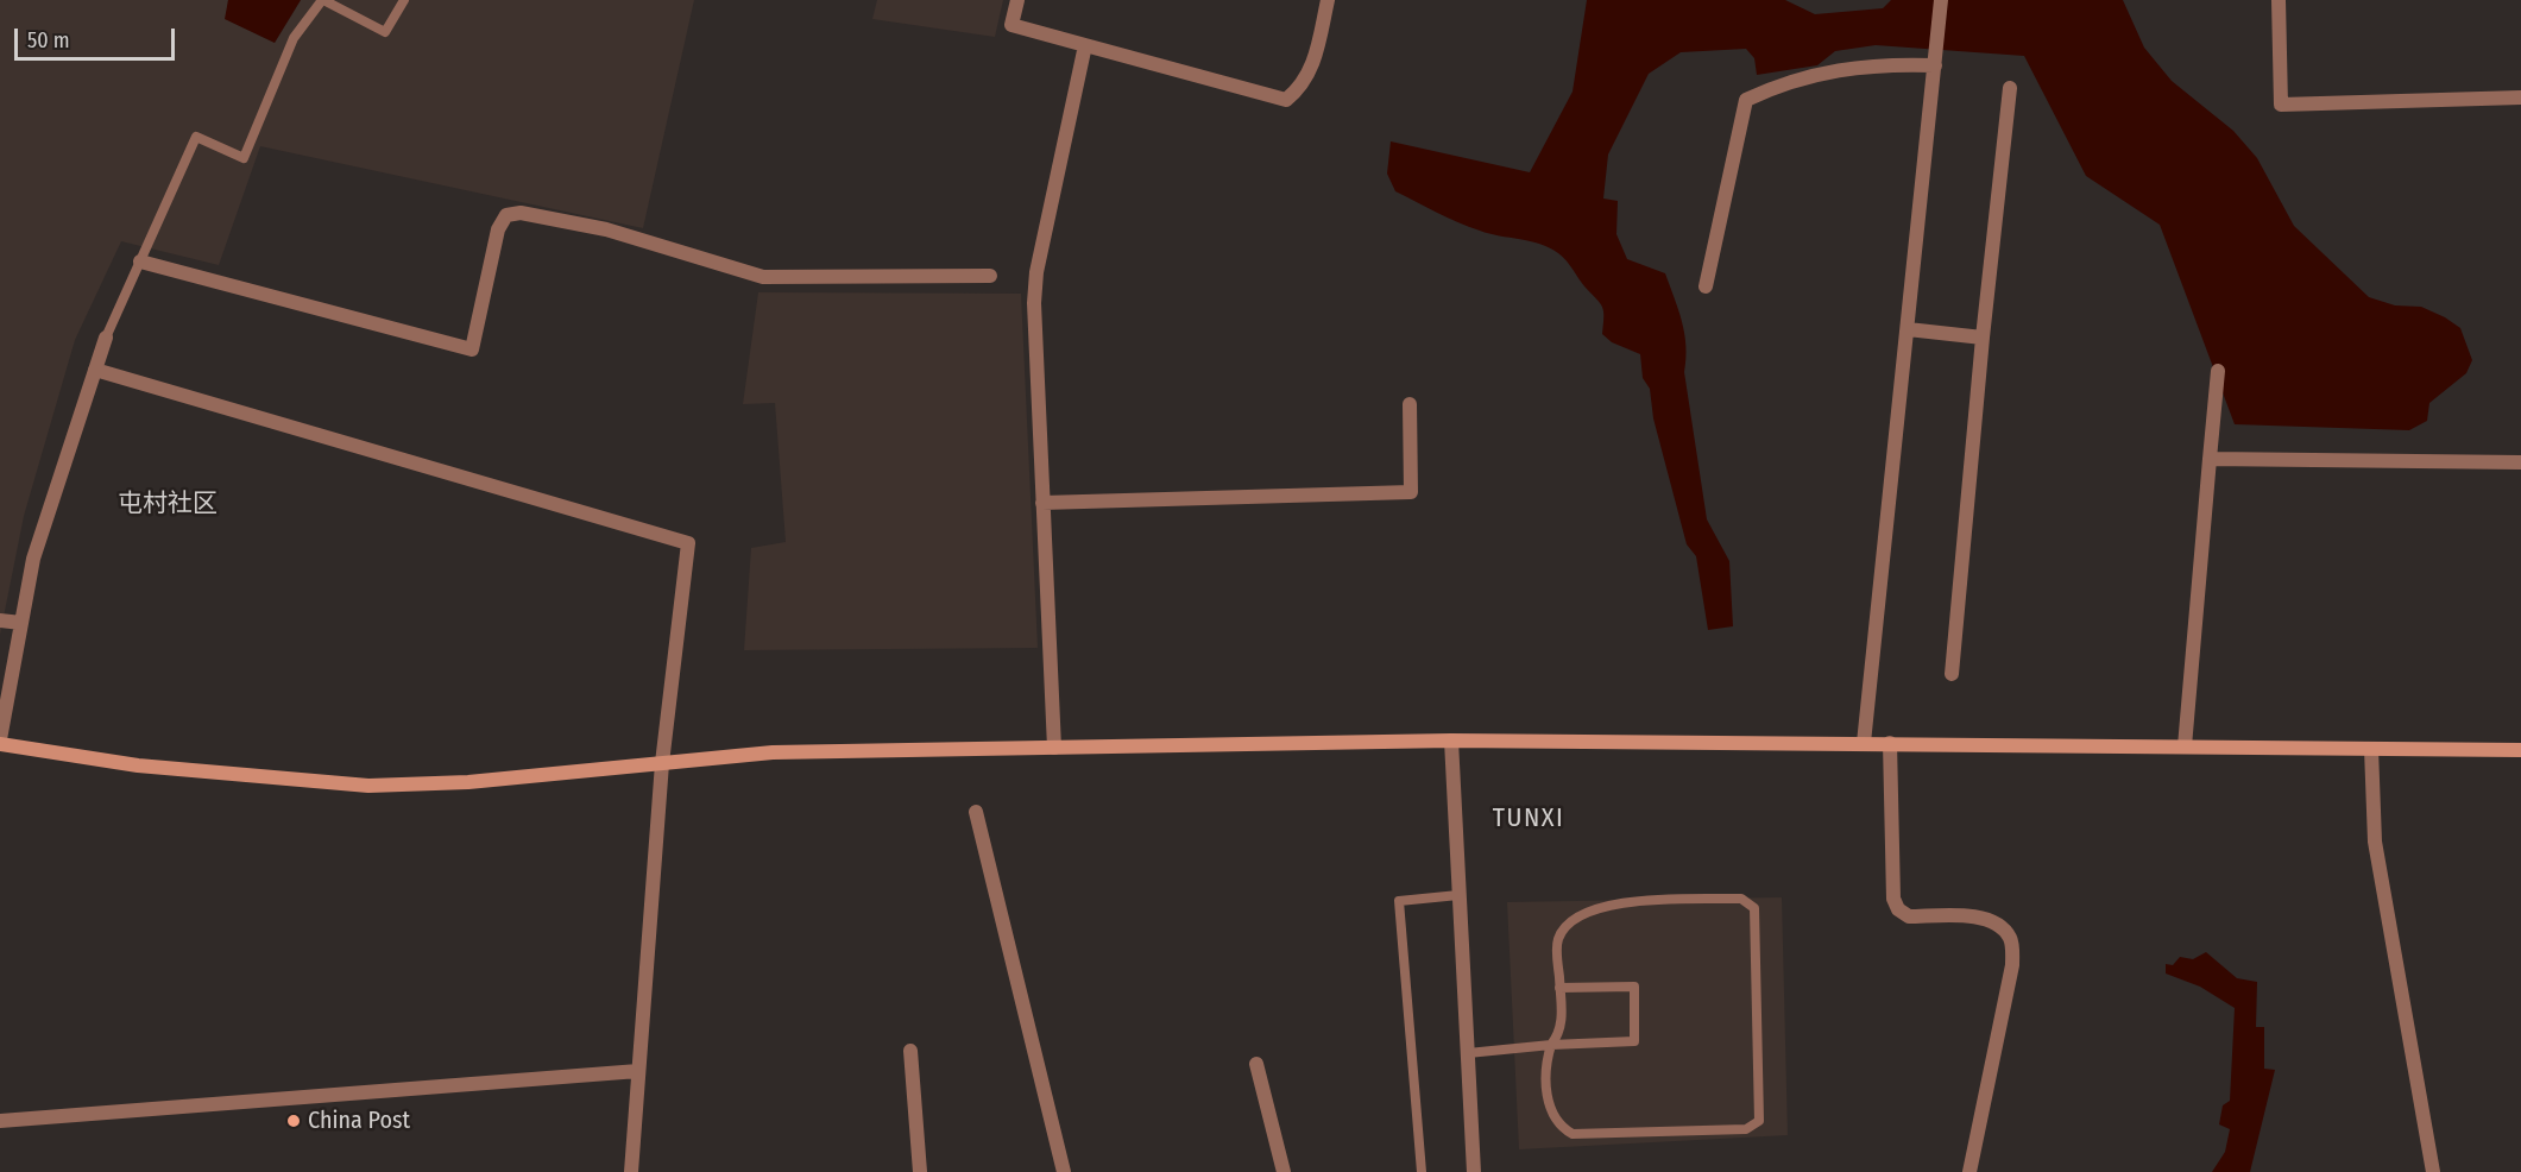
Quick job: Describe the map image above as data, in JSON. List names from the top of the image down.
{
  "districts": ["屯村社区", "TUNXI"],
  "places": ["China Post"],
  "scale_bar": "50 m"
}
